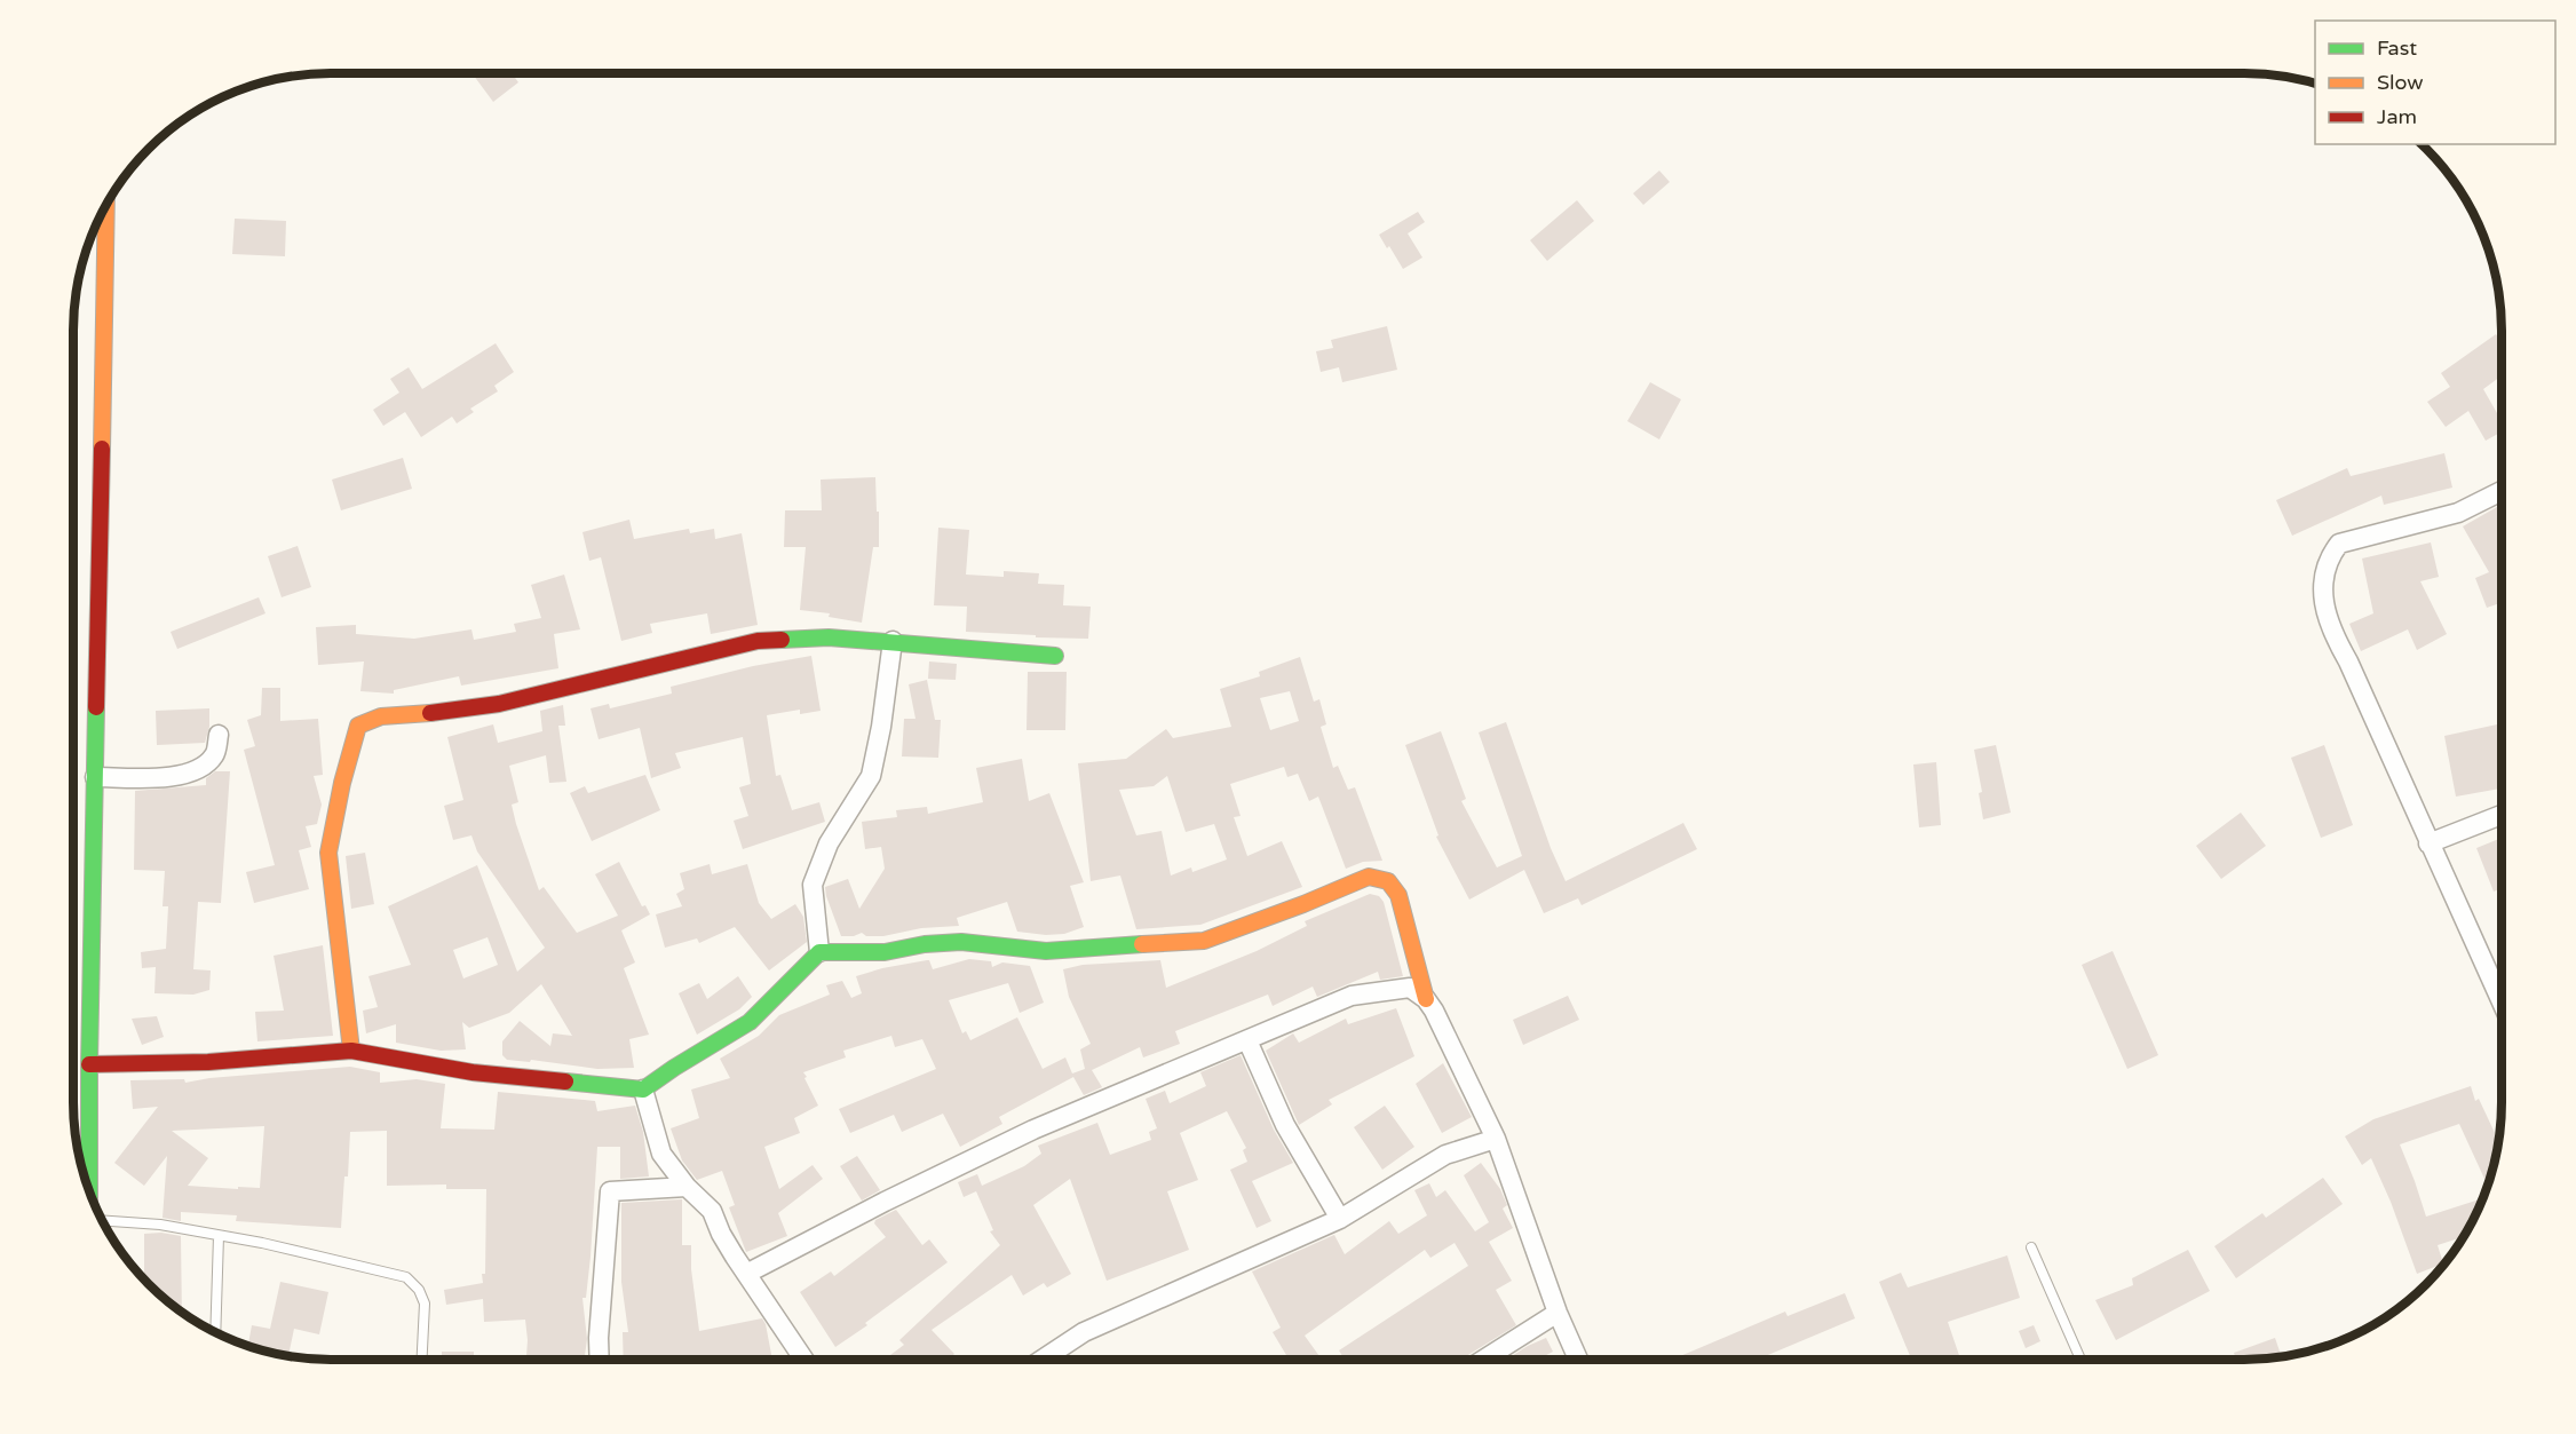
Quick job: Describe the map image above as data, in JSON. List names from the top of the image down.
{
  "legend": ["Fast", "Slow", "Jam"]
}
